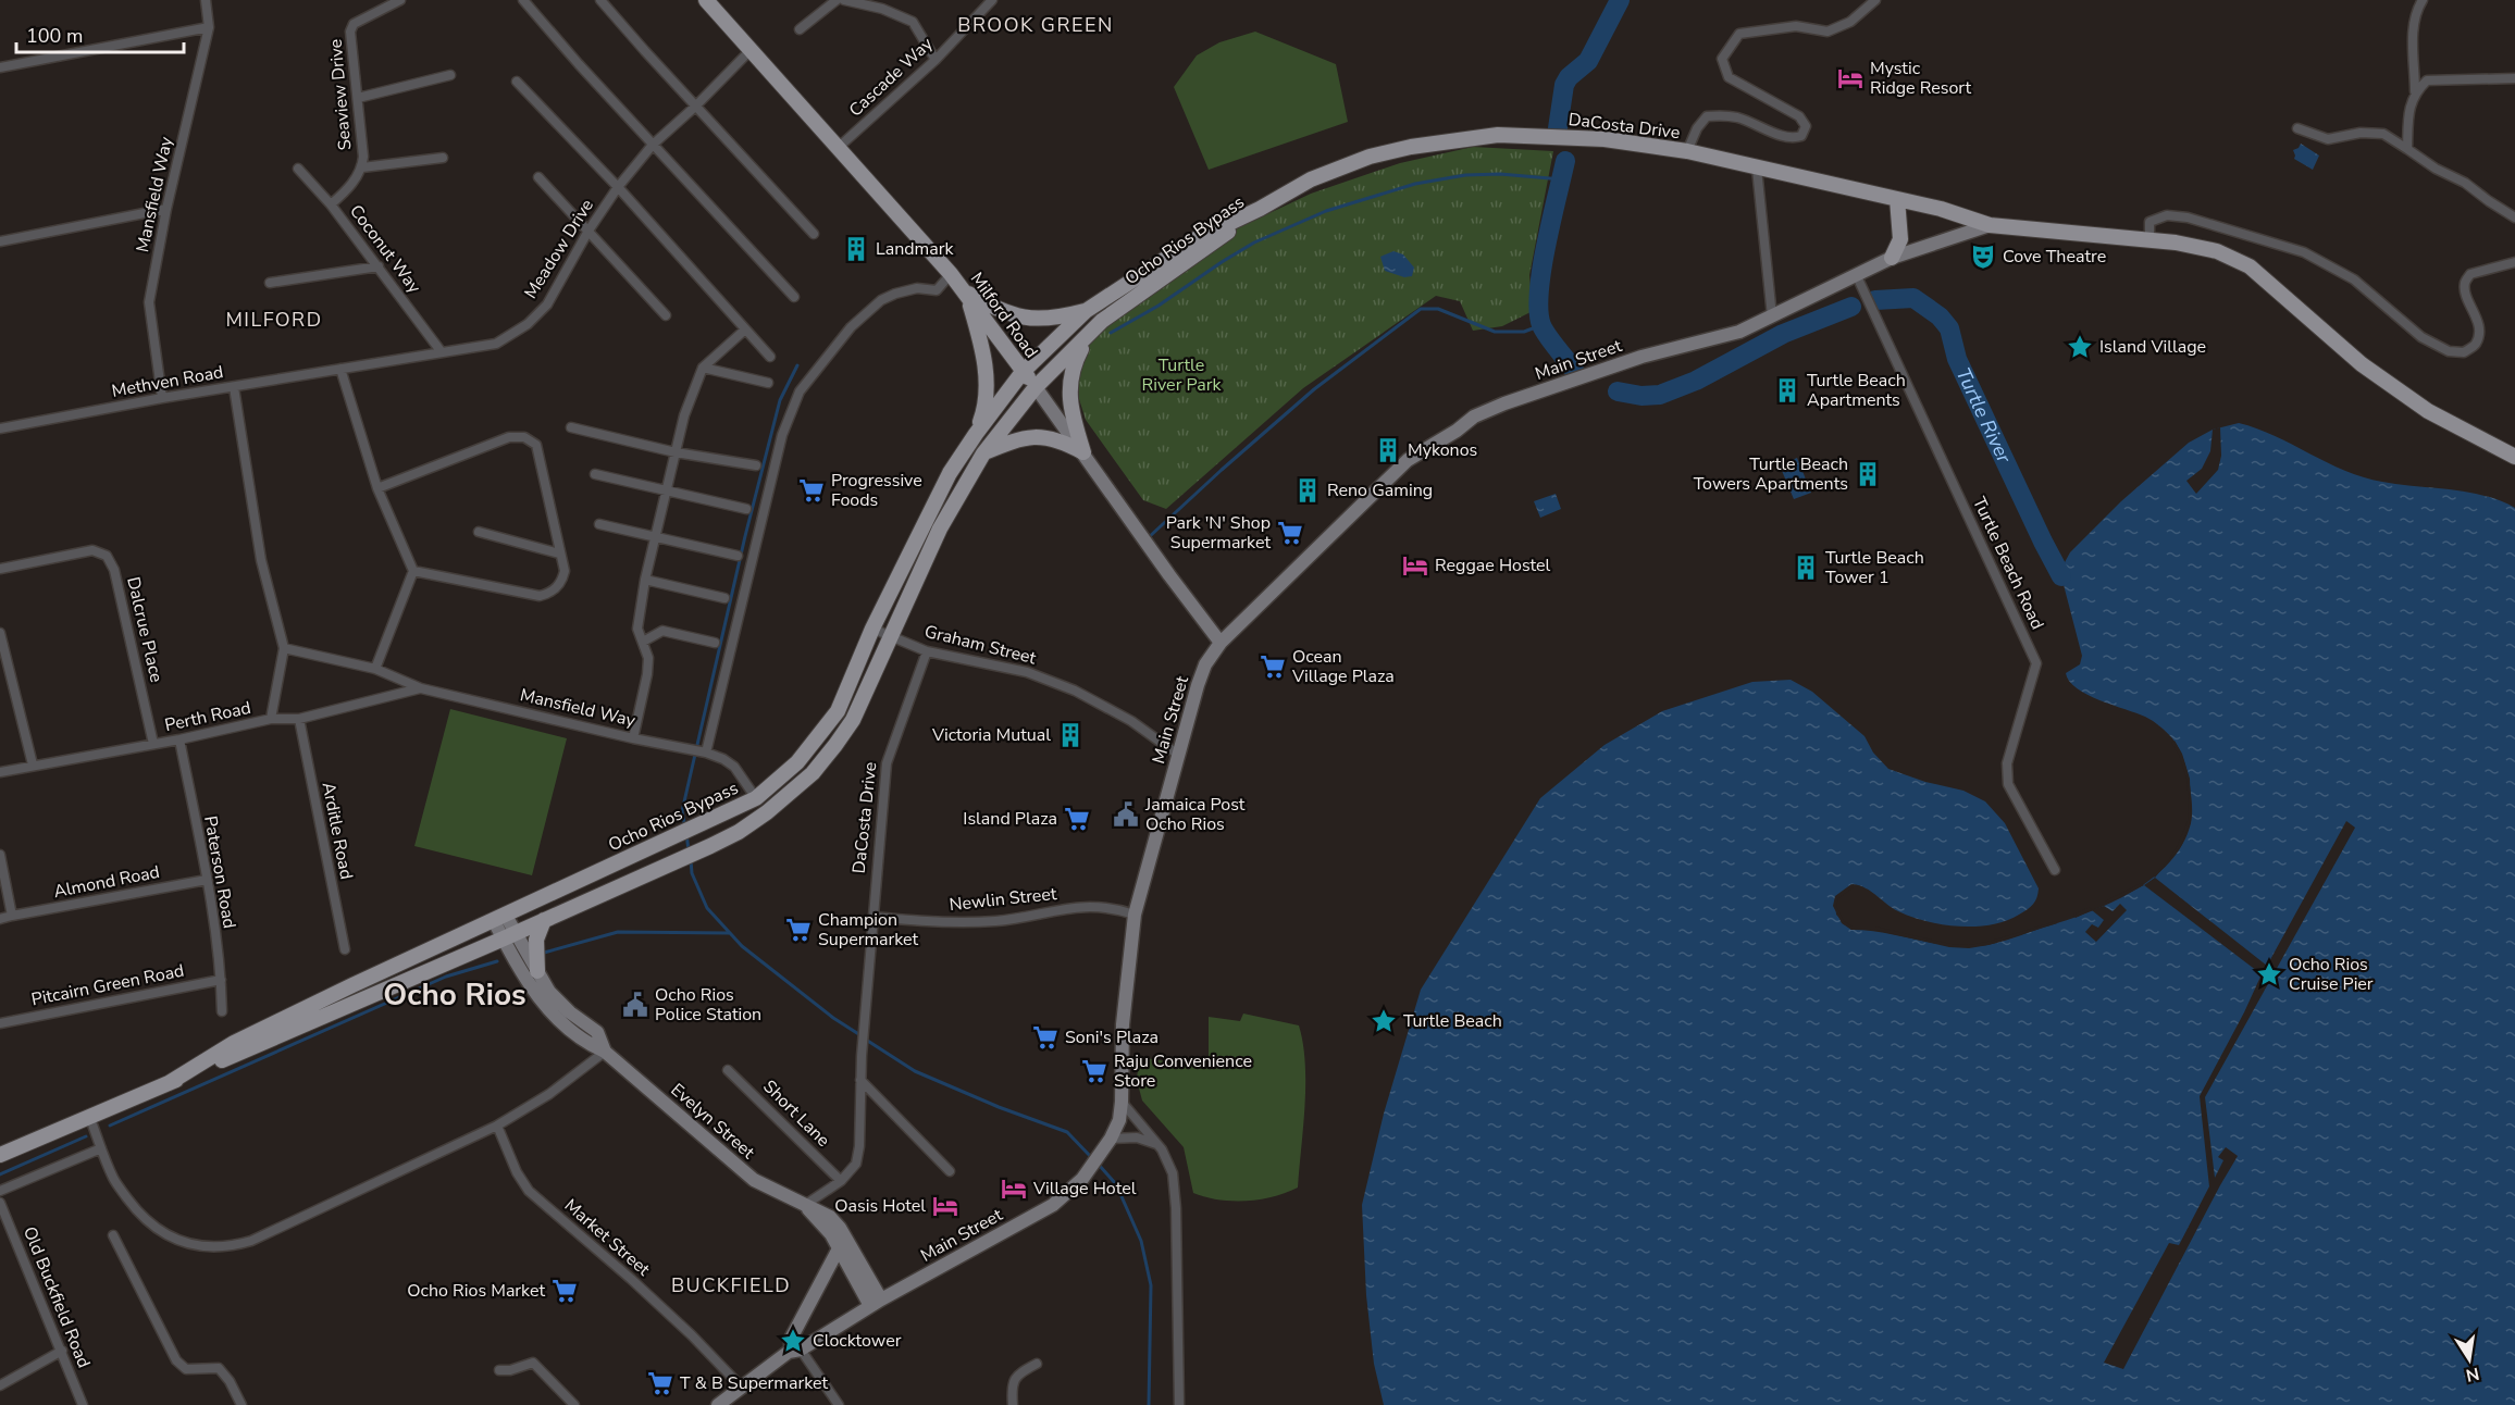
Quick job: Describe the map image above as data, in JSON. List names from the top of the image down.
{
  "streets": {
    "main road": ["DaCosta Drive", "Ocho Rios Bypass", "Milford Road"],
    "street": [
      "Cascade Way",
      "Seaview Drive",
      "Mansfield Way",
      "Coconut Way",
      "Meadow Drive",
      "Main Street",
      "Methven Road",
      "Turtle Beach Road",
      "Dalcrue Place",
      "Graham Street",
      "Perth Road",
      "Arditle Road",
      "Paterson Road",
      "Almond Road",
      "Newlin Street",
      "Pitcairn Green Road",
      "Short Lane",
      "Evelyn Street",
      "Market Street",
      "Old Buckfield Road"
    ]
  },
  "crossings": [
    ["Cascade Way", "Milford Road"],
    ["Seaview Drive", "Coconut Way"],
    ["DaCosta Drive", "Ocho Rios Bypass"],
    ["DaCosta Drive", "Main Street"],
    ["DaCosta Drive", "Graham Street"],
    ["DaCosta Drive", "Newlin Street"],
    ["Mansfield Way", "Ocho Rios Bypass"],
    ["Mansfield Way", "Methven Road"],
    ["Mansfield Way", "Perth Road"],
    ["Ocho Rios Bypass", "Milford Road"],
    ["Ocho Rios Bypass", "Graham Street"],
    ["Ocho Rios Bypass", "Evelyn Street"],
    ["Coconut Way", "Meadow Drive"],
    ["Meadow Drive", "Milford Road"],
    ["Meadow Drive", "Methven Road"],
    ["Milford Road", "Main Street"],
    ["Main Street", "Turtle Beach Road"],
    ["Main Street", "Graham Street"],
    ["Main Street", "Newlin Street"],
    ["Main Street", "Evelyn Street"],
    ["Main Street", "Market Street"],
    ["Dalcrue Place", "Perth Road"],
    ["Perth Road", "Arditle Road"],
    ["Perth Road", "Paterson Road"],
    ["Paterson Road", "Almond Road"],
    ["Paterson Road", "Pitcairn Green Road"]
  ],
  "districts": [
    "BROOK GREEN",
    "MILFORD",
    "Ocho Rios",
    "BUCKFIELD"
  ],
  "water": ["Turtle River"],
  "parks": ["Turtle River Park"],
  "places": {
    "hotel": [
      "Mystic Ridge Resort",
      "Reggae Hostel",
      "Village Hotel",
      "Oasis Hotel"
    ],
    "building": [
      "Landmark",
      "Turtle Beach Apartments",
      "Mykonos",
      "Turtle Beach Towers Apartments",
      "Reno Gaming",
      "Turtle Beach Tower 1",
      "Victoria Mutual"
    ],
    "theatre": ["Cove Theatre"],
    "place": [
      "Island Village",
      "Ocho Rios Cruise Pier",
      "Turtle Beach",
      "Clocktower"
    ],
    "supermarket": [
      "Progressive Foods",
      "Park 'N' Shop Supermarket",
      "Ocean Village Plaza",
      "Island Plaza",
      "Champion Supermarket",
      "Soni's Plaza",
      "Raju Convenience Store",
      "Ocho Rios Market",
      "T & B Supermarket"
    ],
    "public building": ["Jamaica Post Ocho Rios", "Ocho Rios Police Station"]
  },
  "scale_bar": "100 m",
  "north": "bottom"
}
